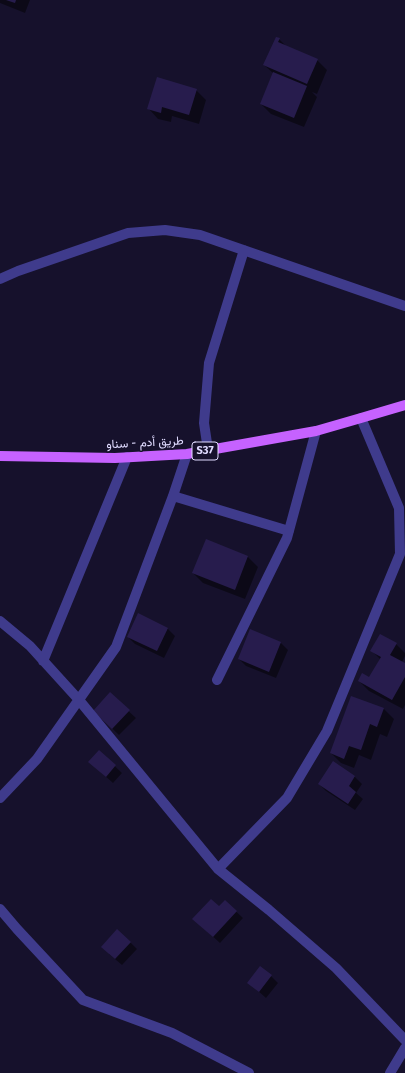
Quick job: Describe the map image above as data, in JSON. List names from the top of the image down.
{
  "streets": {
    "main road": ["طريق أدم - سناو", "S37"]
  }
}
